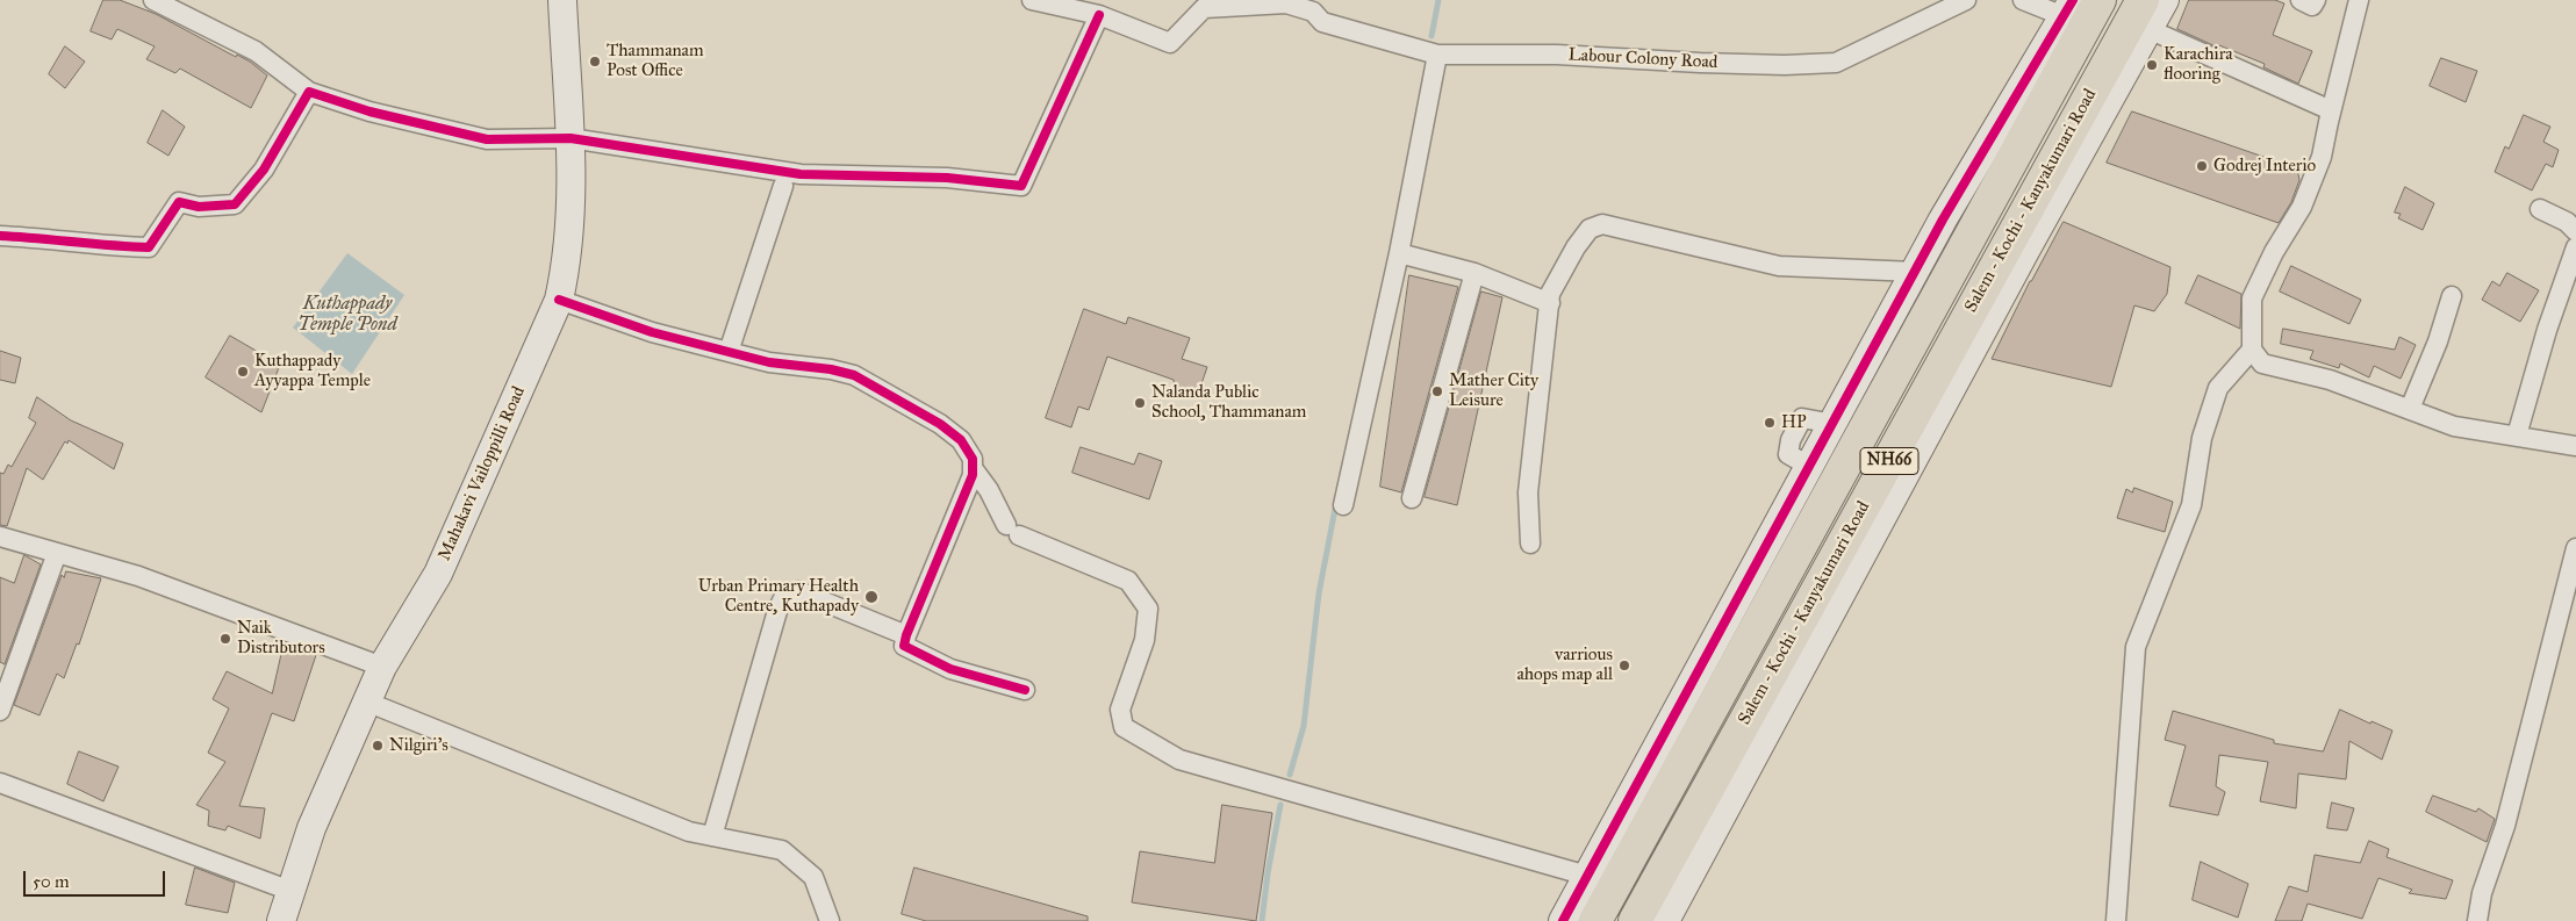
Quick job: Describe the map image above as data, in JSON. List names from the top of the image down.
{
  "streets": {
    "highway": ["Salem - Kochi - Kanyakumari Road", "NH66"],
    "street": ["Labour Colony Road", "Mahakavi Vailoppilli Road"]
  },
  "water": ["Kuthappady Temple Pond"],
  "places": [
    "Thammanam Post Office",
    "Karachira flooring",
    "Godrej Interio",
    "Kuthappady Ayyappa Temple",
    "Mather City Leisure",
    "Nalanda Public School, Thammanam",
    "HP",
    "Urban Primary Health Centre, Kuthapady",
    "Naik Distributors",
    "varrious ahops map all",
    "Nilgiri's"
  ],
  "scale_bar": "50 m"
}
